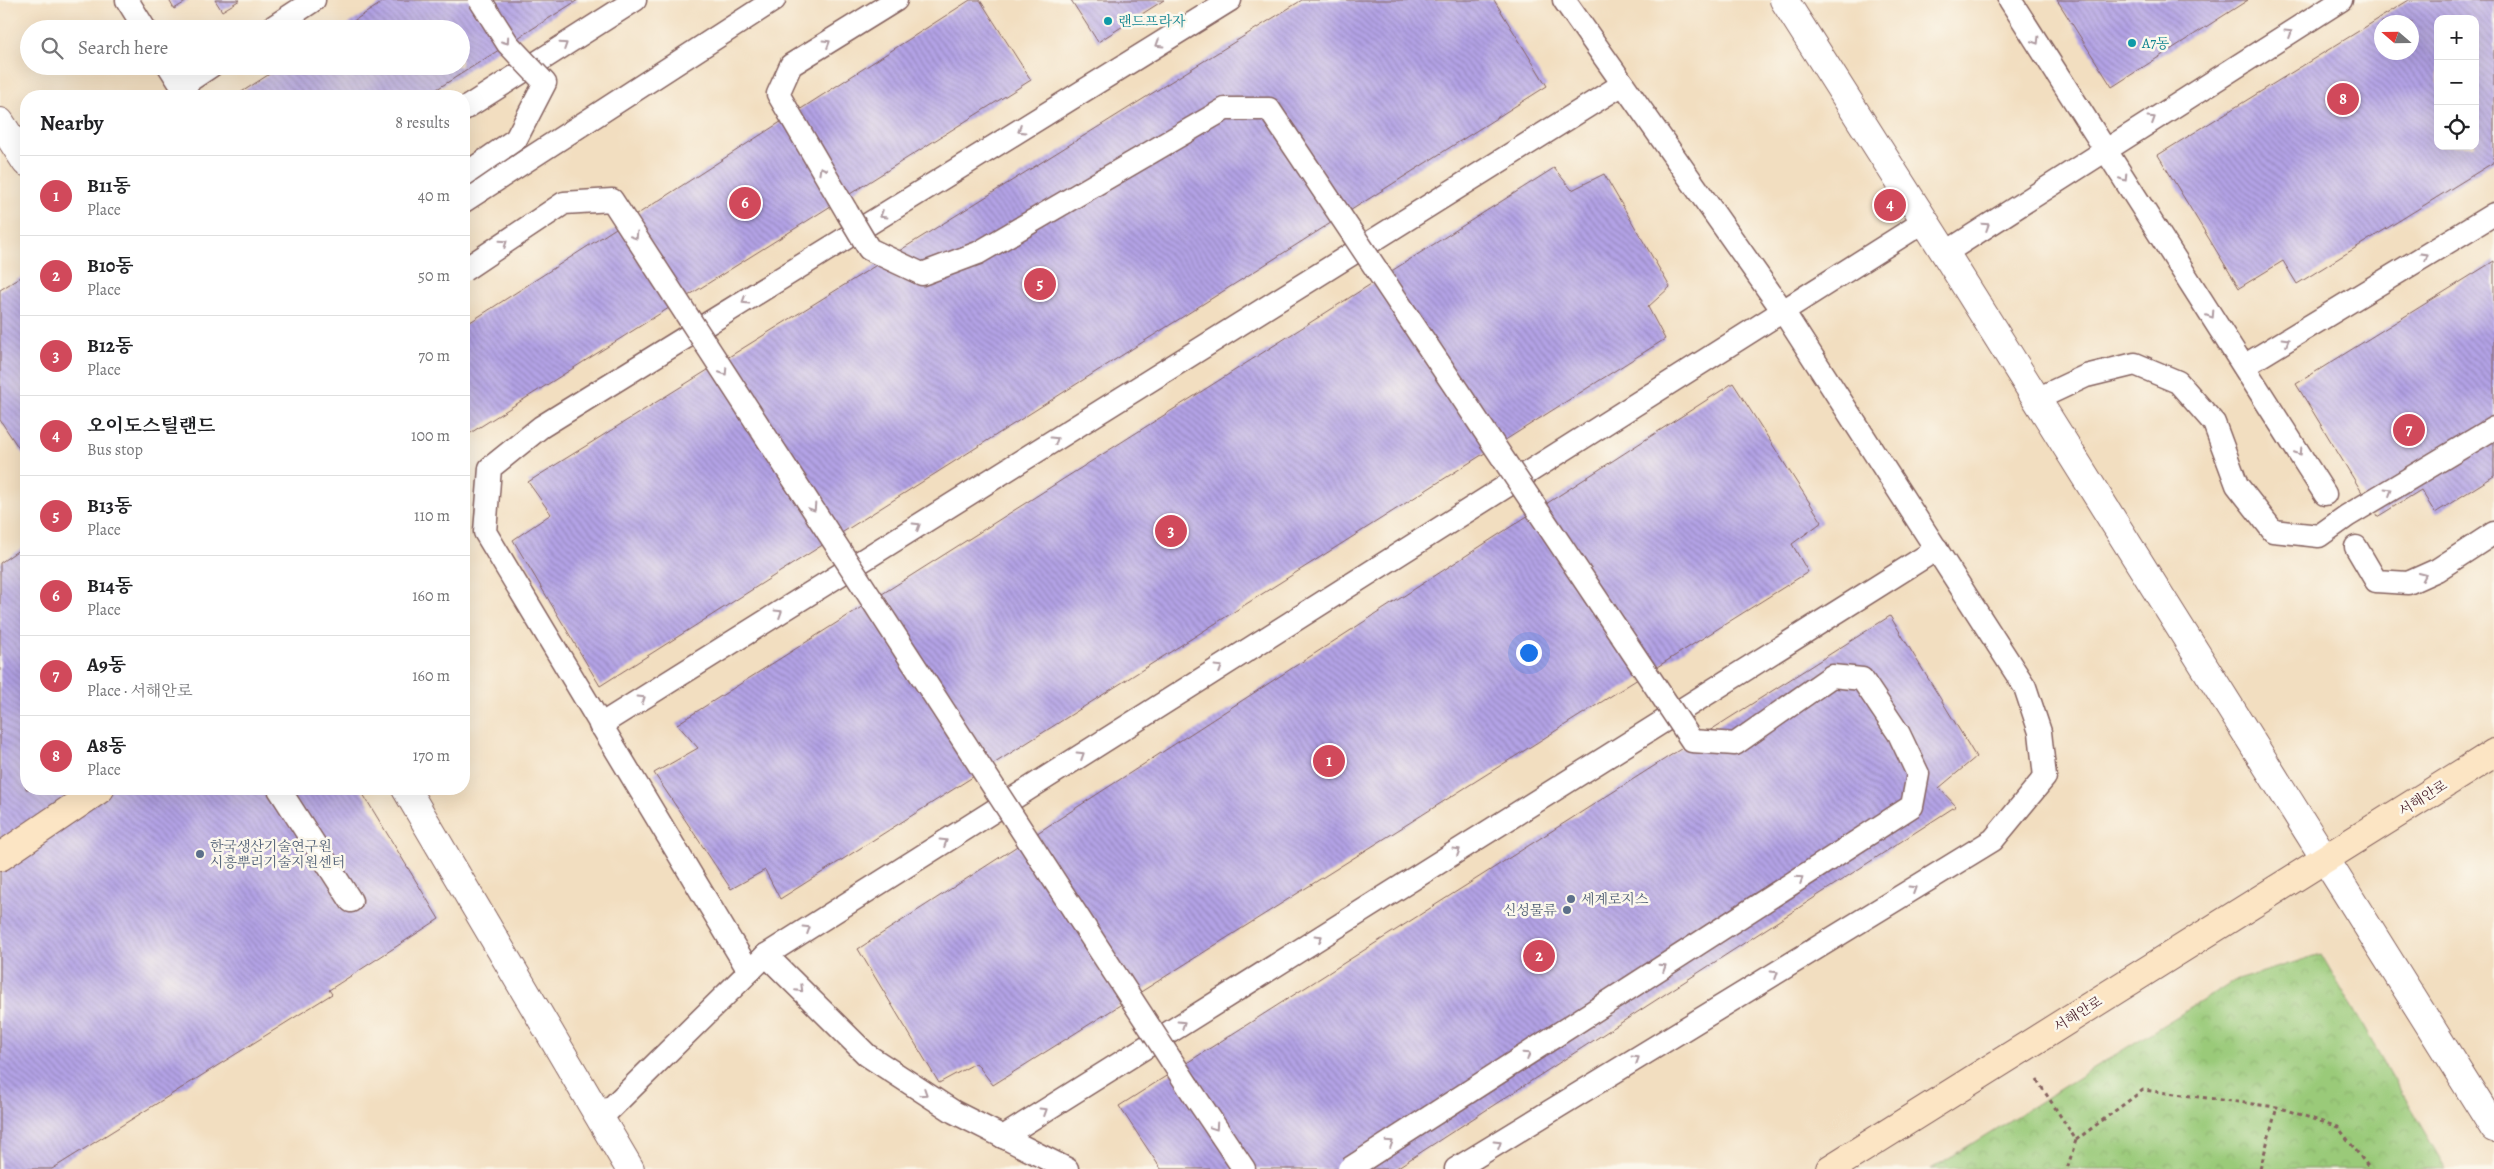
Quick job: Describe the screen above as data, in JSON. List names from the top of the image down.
{
  "streets": {
    "main road": ["서해안로"]
  },
  "places": [
    "랜드프라자",
    "A7동",
    "한국생산기술연구원 시흥뿌리기술지원센터",
    "세계로지스",
    "신성물류"
  ],
  "north": "left",
  "page": {
    "map_buttons": ["+", "−"],
    "search": "Search here",
    "pins": [
      "8",
      "6",
      "4",
      "5",
      "7",
      "3",
      "1",
      "2"
    ],
    "heading": ["Nearby", "8 results"],
    "list": [
      {
        "mark": "1",
        "name": "B11동",
        "note": "Place",
        "value": "40 m"
      },
      {
        "mark": "2",
        "name": "B10동",
        "note": "Place",
        "value": "50 m"
      },
      {
        "mark": "3",
        "name": "B12동",
        "note": "Place",
        "value": "70 m"
      },
      {
        "mark": "4",
        "name": "오이도스틸랜드",
        "note": "Bus stop",
        "value": "100 m"
      },
      {
        "mark": "5",
        "name": "B13동",
        "note": "Place",
        "value": "110 m"
      },
      {
        "mark": "6",
        "name": "B14동",
        "note": "Place",
        "value": "160 m"
      },
      {
        "mark": "7",
        "name": "A9동",
        "note": "Place · 서해안로",
        "value": "160 m"
      },
      {
        "mark": "8",
        "name": "A8동",
        "note": "Place",
        "value": "170 m"
      }
    ]
  }
}
